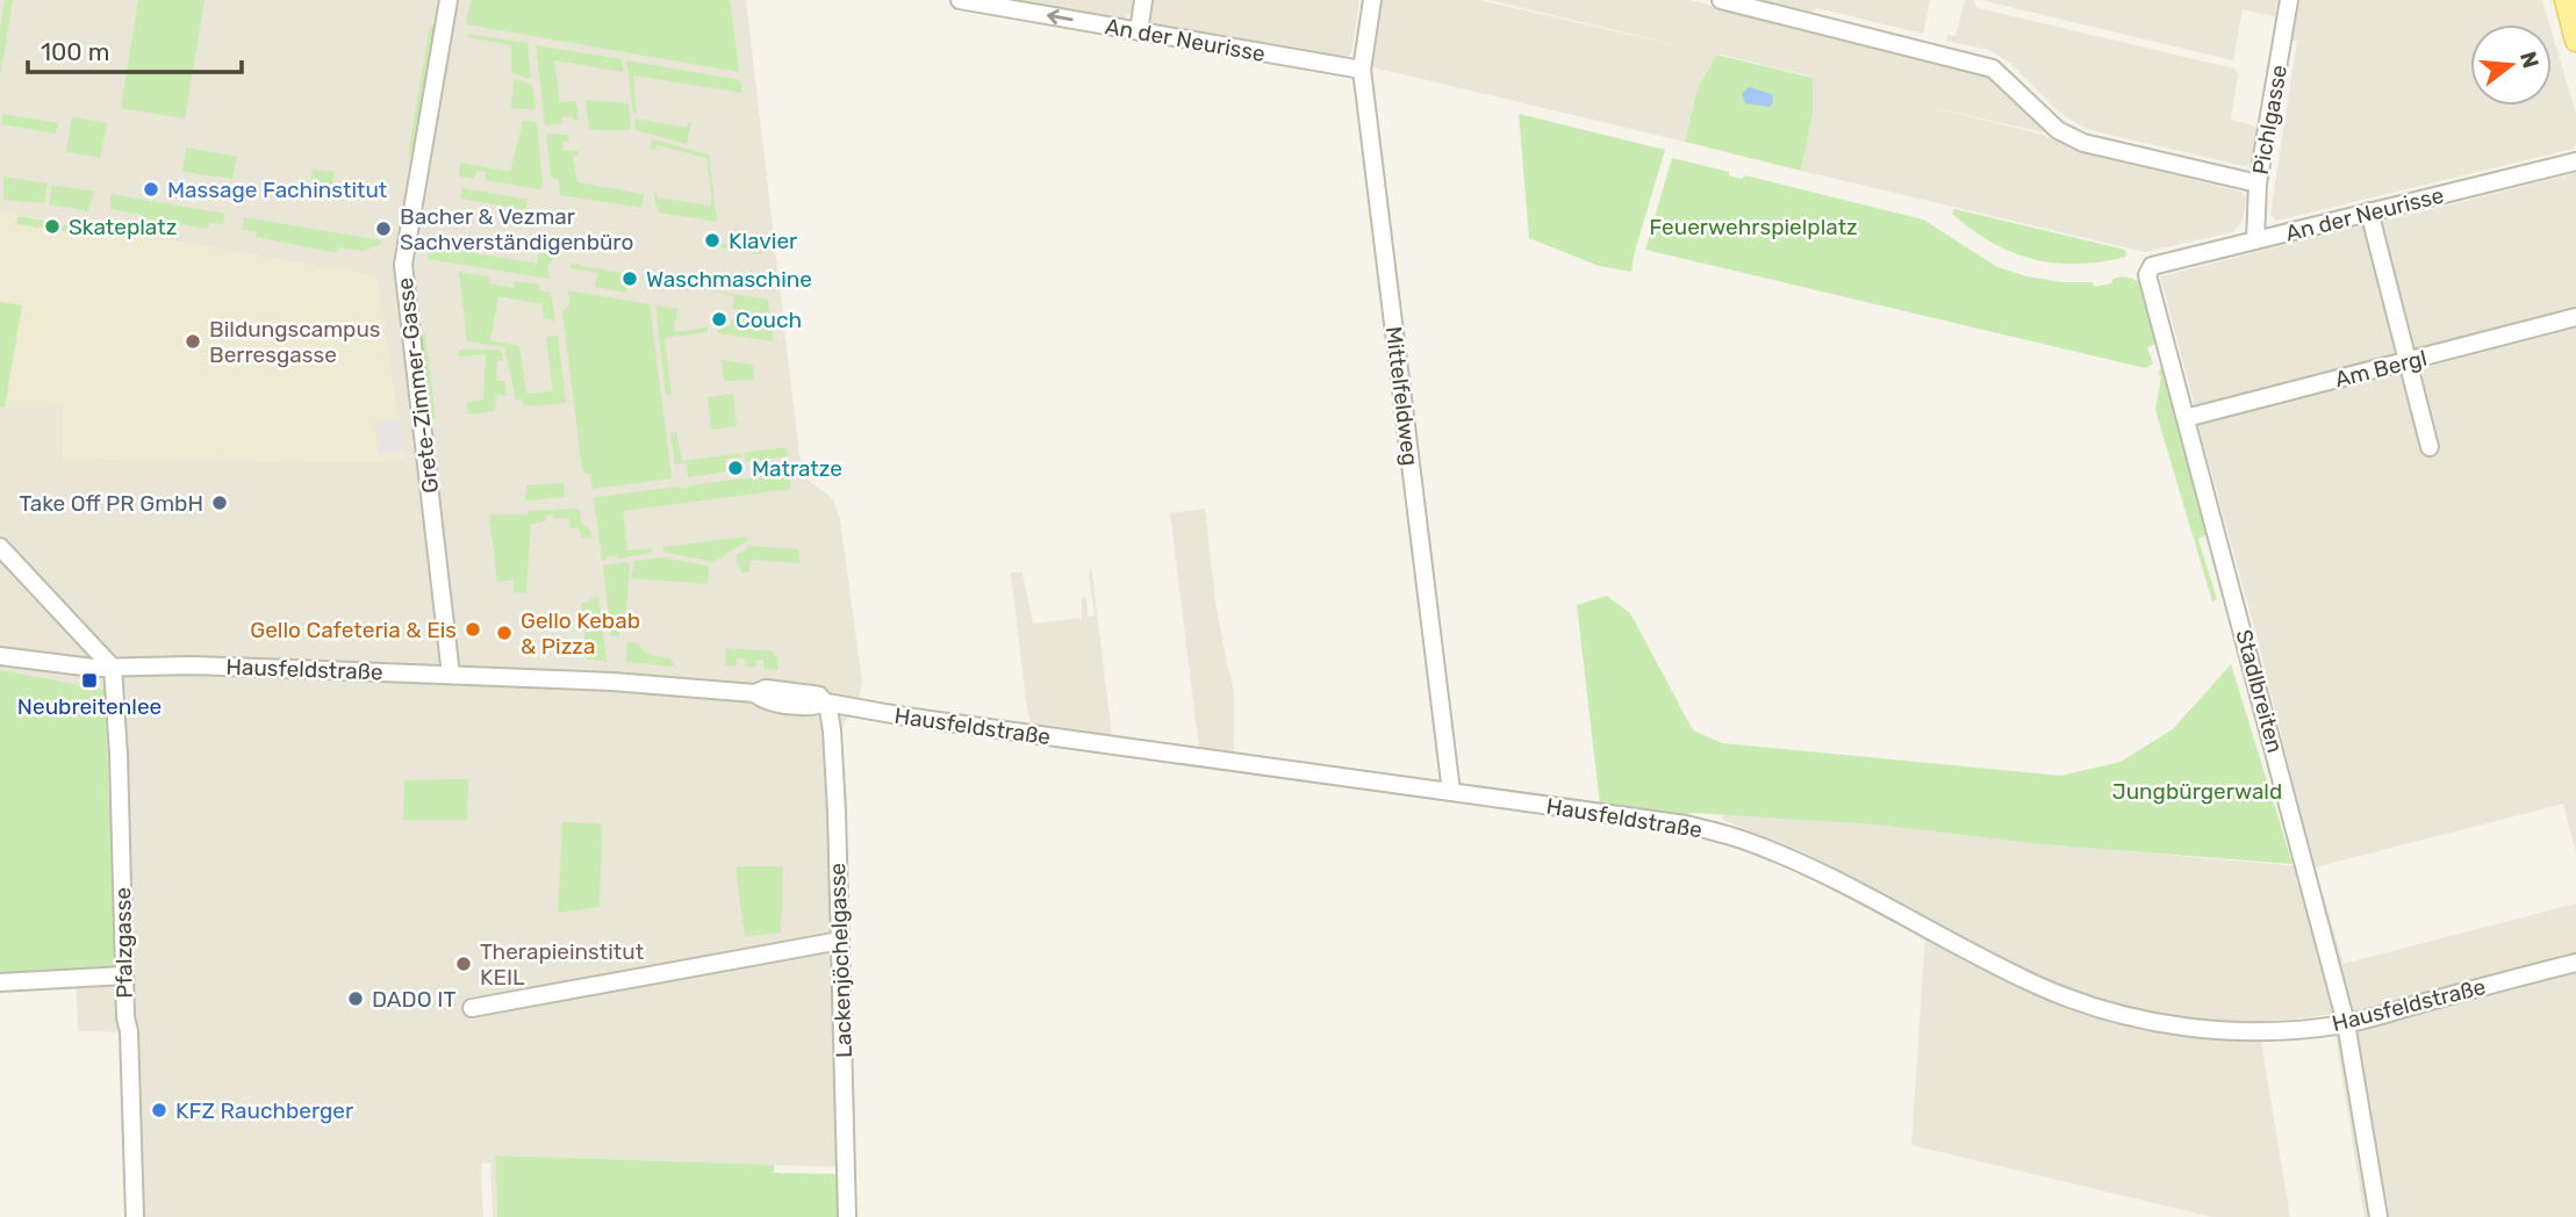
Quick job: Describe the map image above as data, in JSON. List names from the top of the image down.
{
  "streets": {
    "street": [
      "An der Neurisse",
      "Pichlgasse",
      "Am Bergl",
      "Grete-Zimmer-Gasse",
      "Mittelfeldweg",
      "Hausfeldstraße",
      "Stadlbreiten",
      "Pfalzgasse",
      "Lackenjöchelgasse"
    ]
  },
  "crossings": [
    ["An der Neurisse", "Pichlgasse"],
    ["An der Neurisse", "Mittelfeldweg"],
    ["An der Neurisse", "Stadlbreiten"],
    ["Am Bergl", "Stadlbreiten"],
    ["Grete-Zimmer-Gasse", "Hausfeldstraße"],
    ["Mittelfeldweg", "Hausfeldstraße"],
    ["Hausfeldstraße", "Stadlbreiten"],
    ["Hausfeldstraße", "Pfalzgasse"],
    ["Hausfeldstraße", "Lackenjöchelgasse"]
  ],
  "parks": ["Feuerwehrspielplatz", "Jungbürgerwald"],
  "places": {
    "other": [
      "Massage Fachinstitut",
      "Skateplatz",
      "Bacher & Vezmar Sachverständigenbüro",
      "Klavier",
      "Waschmaschine",
      "Couch",
      "Bildungscampus Berresgasse",
      "Matratze",
      "Take Off PR GmbH",
      "Gello Cafeteria & Eis",
      "Gello Kebab & Pizza",
      "Therapieinstitut KEIL",
      "DADO IT",
      "KFZ Rauchberger"
    ],
    "transit": ["Neubreitenlee"]
  },
  "scale_bar": "100 m",
  "north": "right"
}
